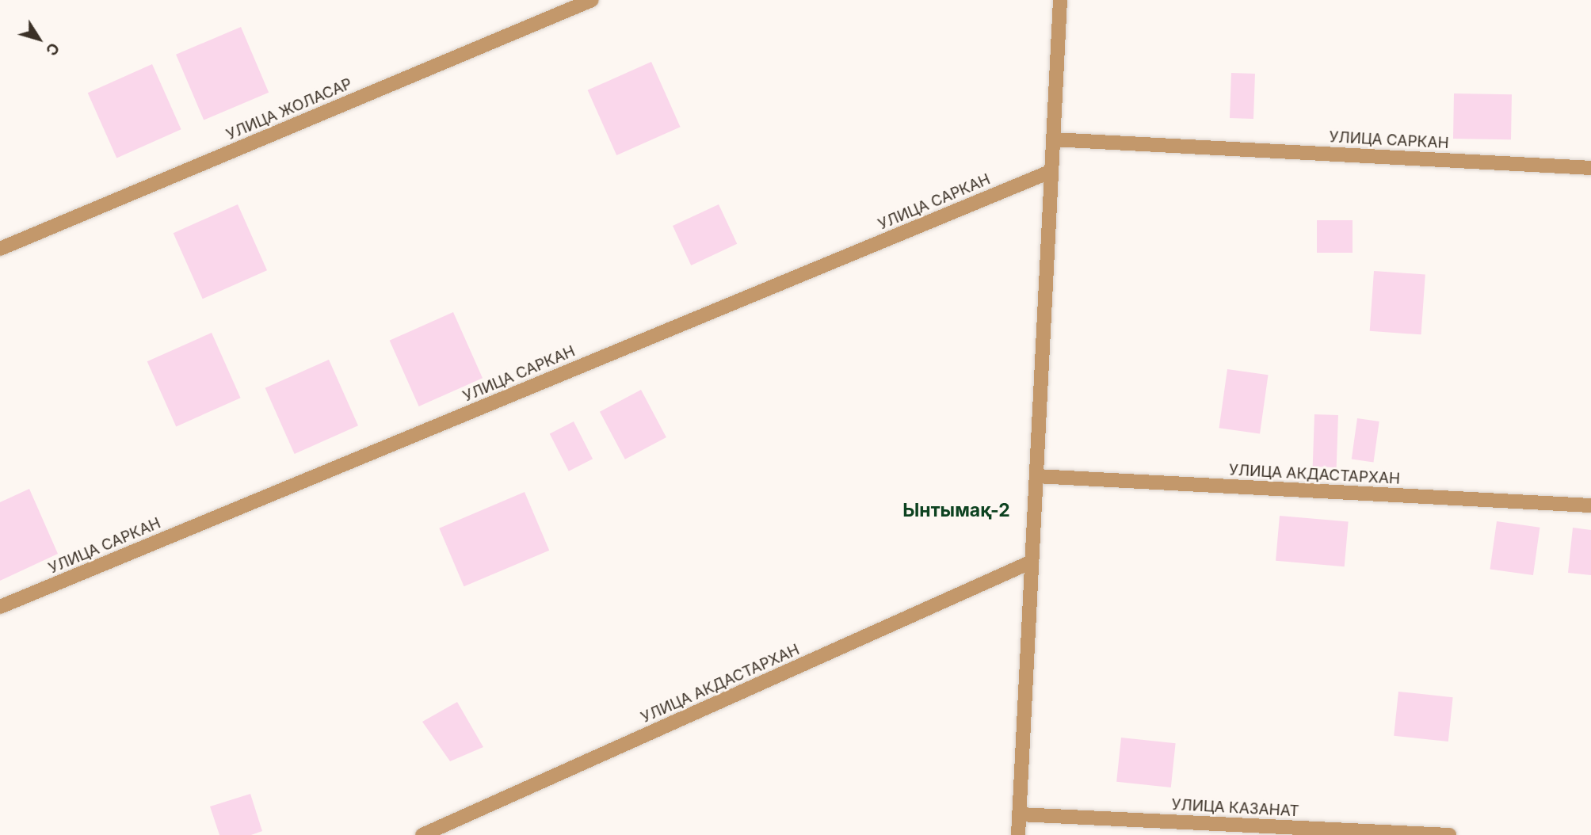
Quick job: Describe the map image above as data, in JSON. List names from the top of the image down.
{
  "streets": {
    "street": [
      "УЛИЦА ЖОЛАСАР",
      "УЛИЦА САРКАН",
      "УЛИЦА АКДАСТАРХАН",
      "УЛИЦА КАЗАНАТ"
    ]
  },
  "districts": ["Ынтымақ-2"],
  "north": "bottom right"
}
